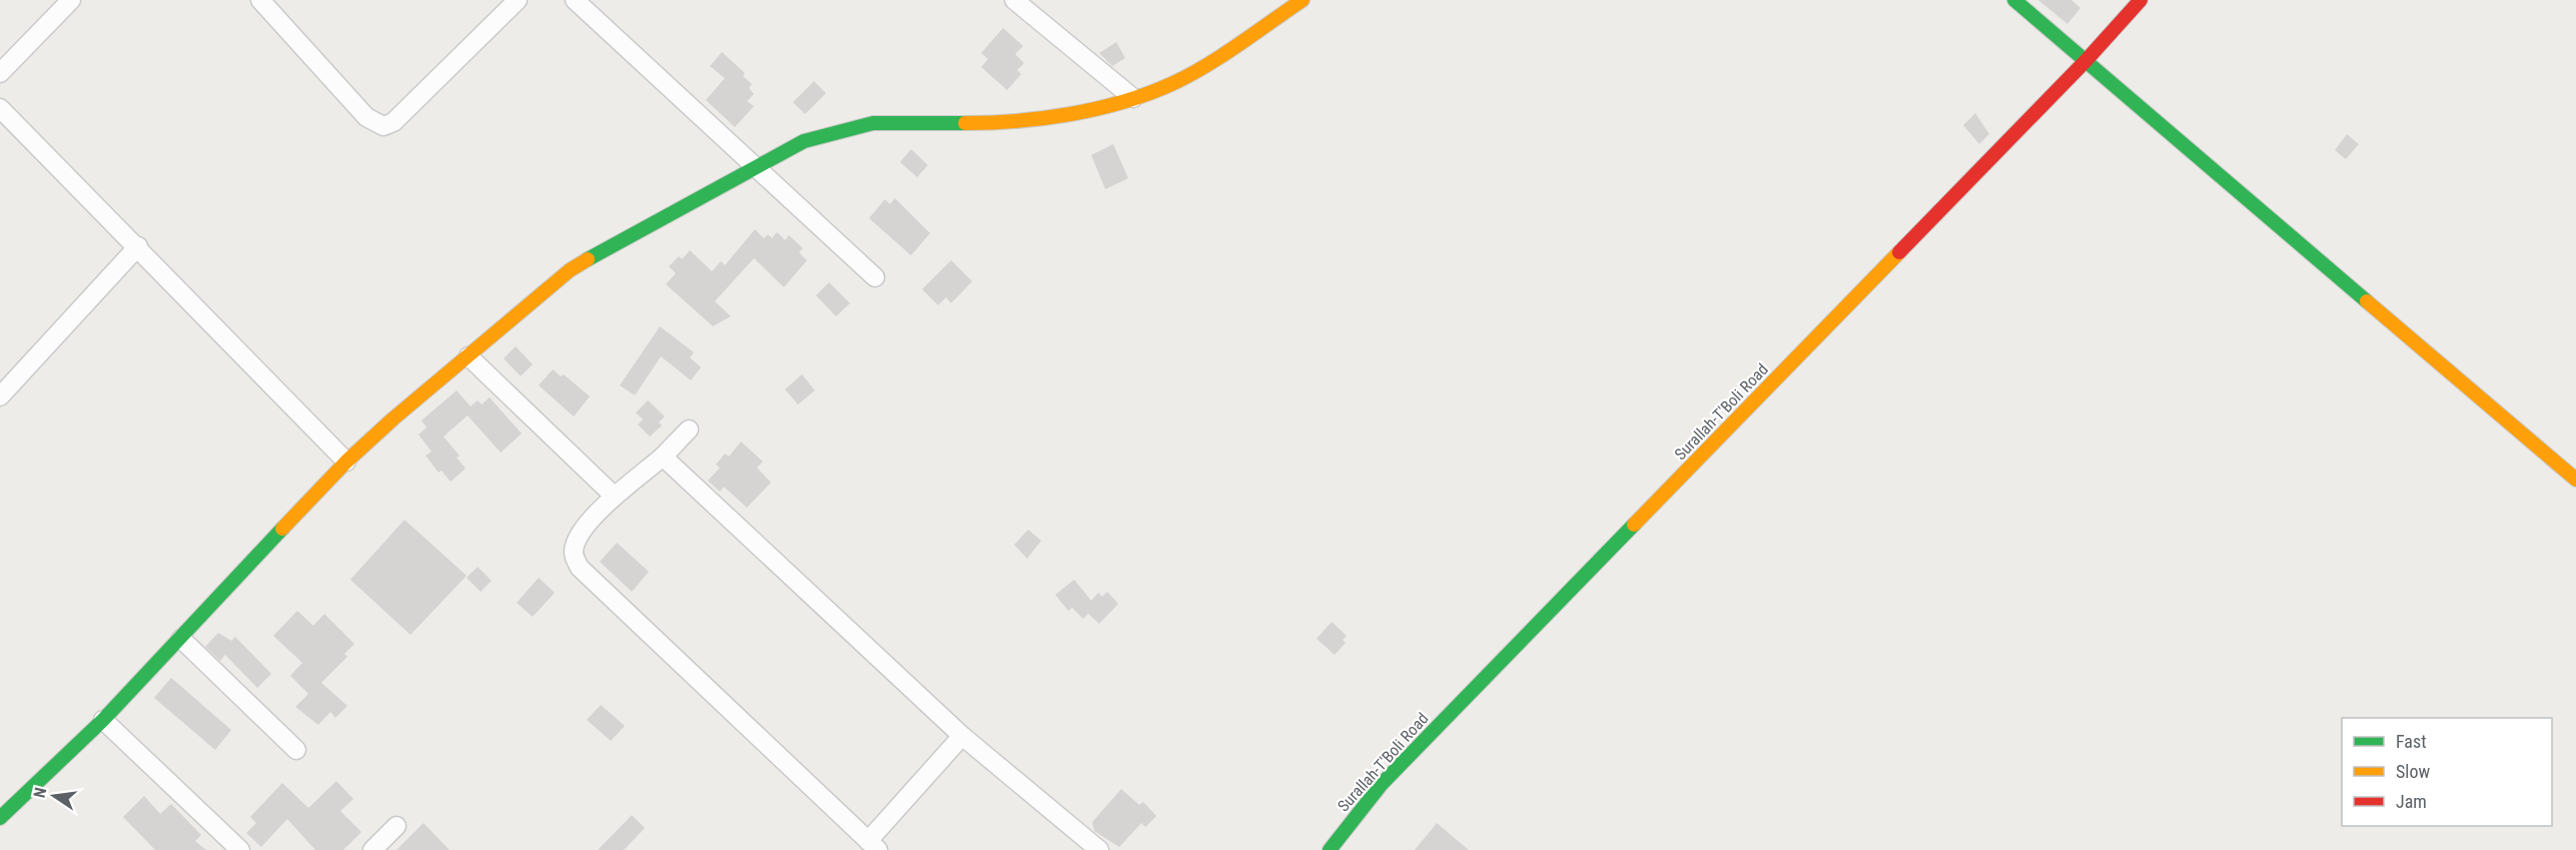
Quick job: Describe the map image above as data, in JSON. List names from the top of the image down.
{
  "streets": {
    "street": ["Surallah-T'Boli Road"]
  },
  "legend": ["Fast", "Slow", "Jam"],
  "north": "left"
}
